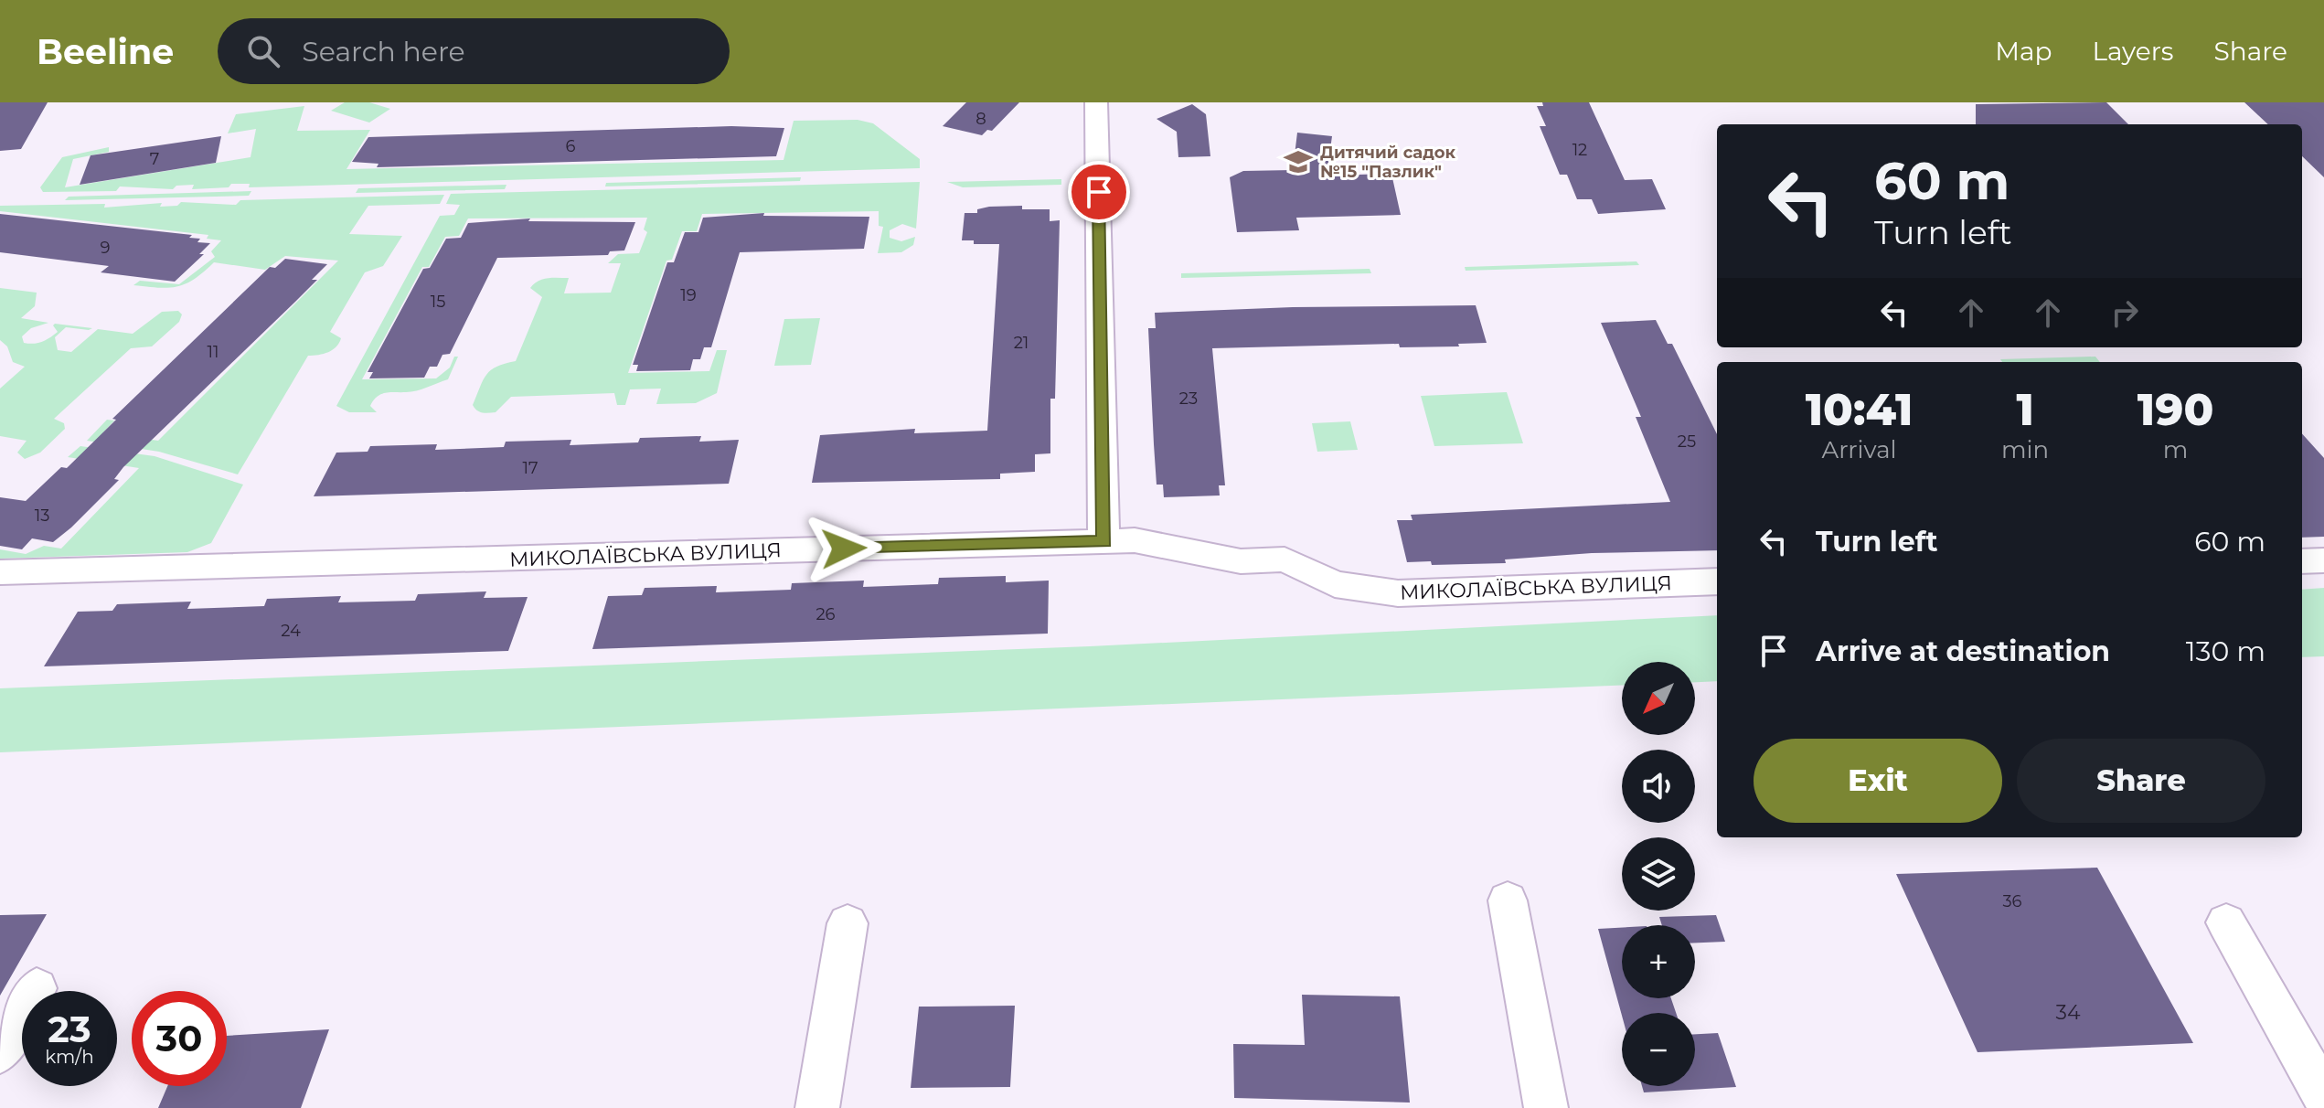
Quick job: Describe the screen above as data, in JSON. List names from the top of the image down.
{
  "streets": {
    "street": ["МИКОЛАЇВСЬКА ВУЛИЦЯ"]
  },
  "places": {
    "school or university": ["Дитячий садок №15 \"Пазлик\""]
  },
  "house_numbers": [
    "8",
    "6",
    "12",
    "7",
    "9",
    "19",
    "15",
    "21",
    "11",
    "23",
    "25",
    "17",
    "13",
    "26",
    "24",
    "36",
    "34"
  ],
  "north": "bottom left",
  "page": {
    "header": "Beeline",
    "search": "Search here",
    "nav": ["Map", "Layers", "Share"],
    "turn": ["60 m", "Turn left"],
    "eta": [
      "10:41",
      "Arrival",
      "1",
      "min",
      "190",
      "m"
    ],
    "list": [
      {
        "name": "Turn left",
        "value": "60 m"
      },
      {
        "name": "Arrive at destination",
        "value": "130 m"
      }
    ],
    "map_buttons": ["+", "−"],
    "buttons": ["Exit", "Share"],
    "speed": "23 km/h",
    "limit": "30"
  }
}
